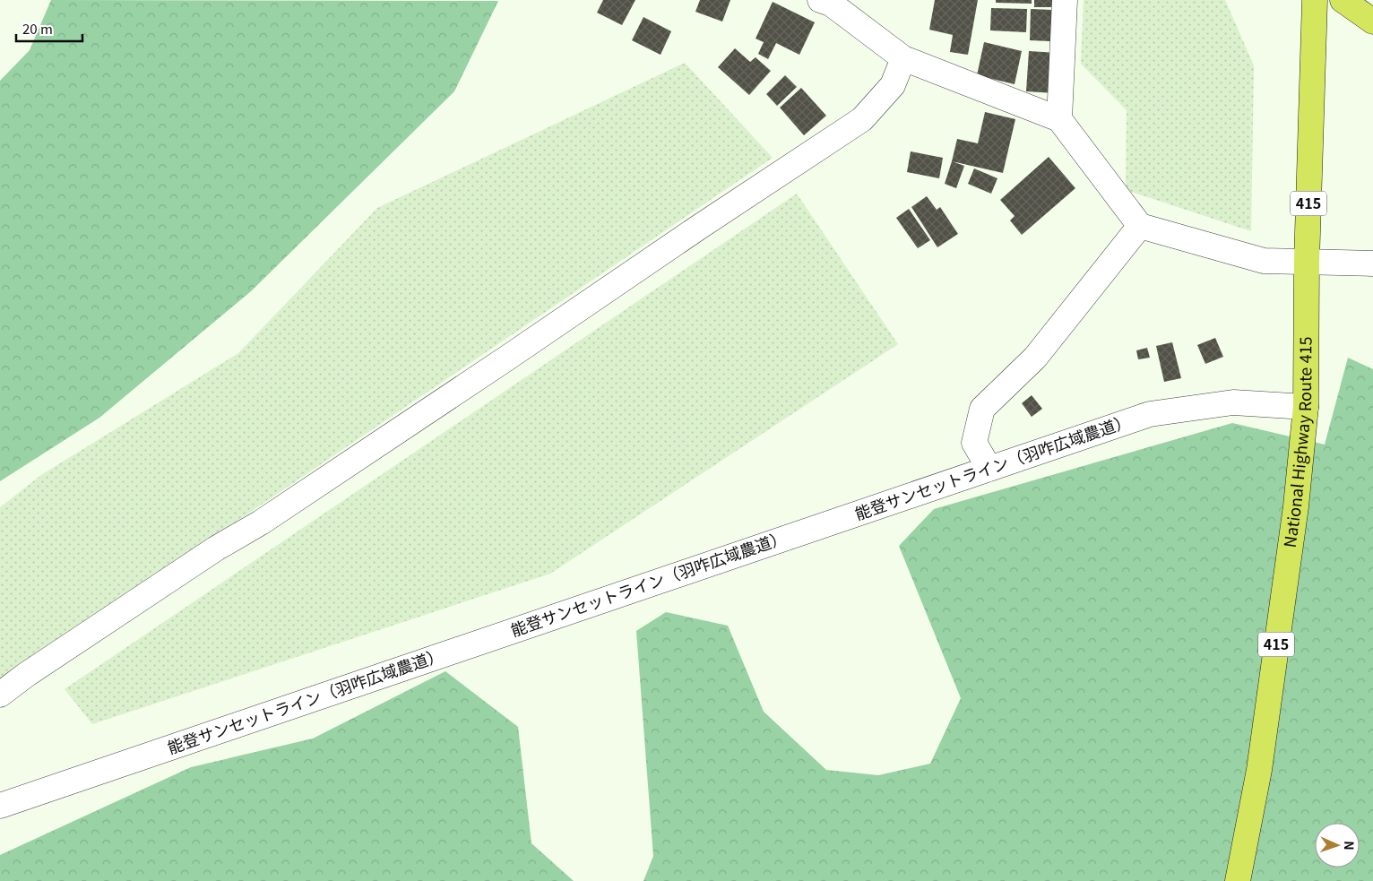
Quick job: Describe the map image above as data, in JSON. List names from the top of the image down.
{
  "streets": {
    "highway": ["415", "National Highway Route 415"],
    "street": ["能登サンセットライン（羽咋広域農道）"]
  },
  "crossings": [
    ["National Highway Route 415", "能登サンセットライン（羽咋広域農道）"]
  ],
  "scale_bar": "20 m",
  "north": "right"
}
